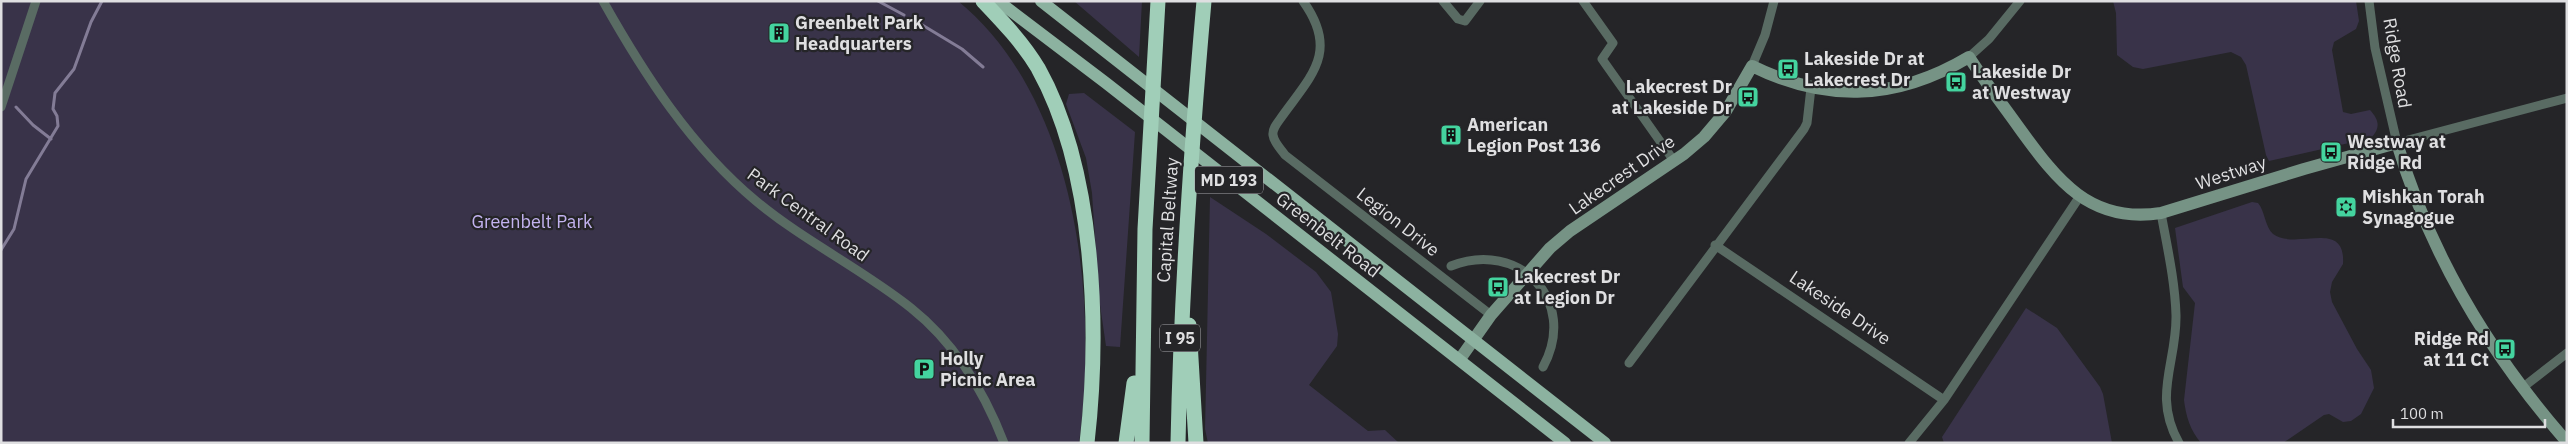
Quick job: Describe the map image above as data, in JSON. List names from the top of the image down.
{
  "streets": {
    "highway": ["Capital Beltway", "I 95"],
    "main road": ["MD 193", "Greenbelt Road"],
    "street": [
      "Ridge Road",
      "Westway",
      "Lakecrest Drive",
      "Park Central Road",
      "Legion Drive",
      "Lakeside Drive"
    ]
  },
  "crossings": [
    ["Ridge Road", "Westway"],
    ["Lakecrest Drive", "Legion Drive"],
    ["Lakecrest Drive", "Greenbelt Road"]
  ],
  "parks": ["Greenbelt Park"],
  "places": {
    "building": ["Greenbelt Park Headquarters", "American Legion Post 136"],
    "bus stop": [
      "Lakeside Dr at Lakecrest Dr",
      "Lakeside Dr at Westway",
      "Lakecrest Dr at Lakeside Dr",
      "Westway at Ridge Rd",
      "Lakecrest Dr at Legion Dr",
      "Ridge Rd at 11 Ct"
    ],
    "synagogue": ["Mishkan Torah Synagogue"],
    "parking": ["Holly Picnic Area"]
  },
  "scale_bar": "100 m"
}
